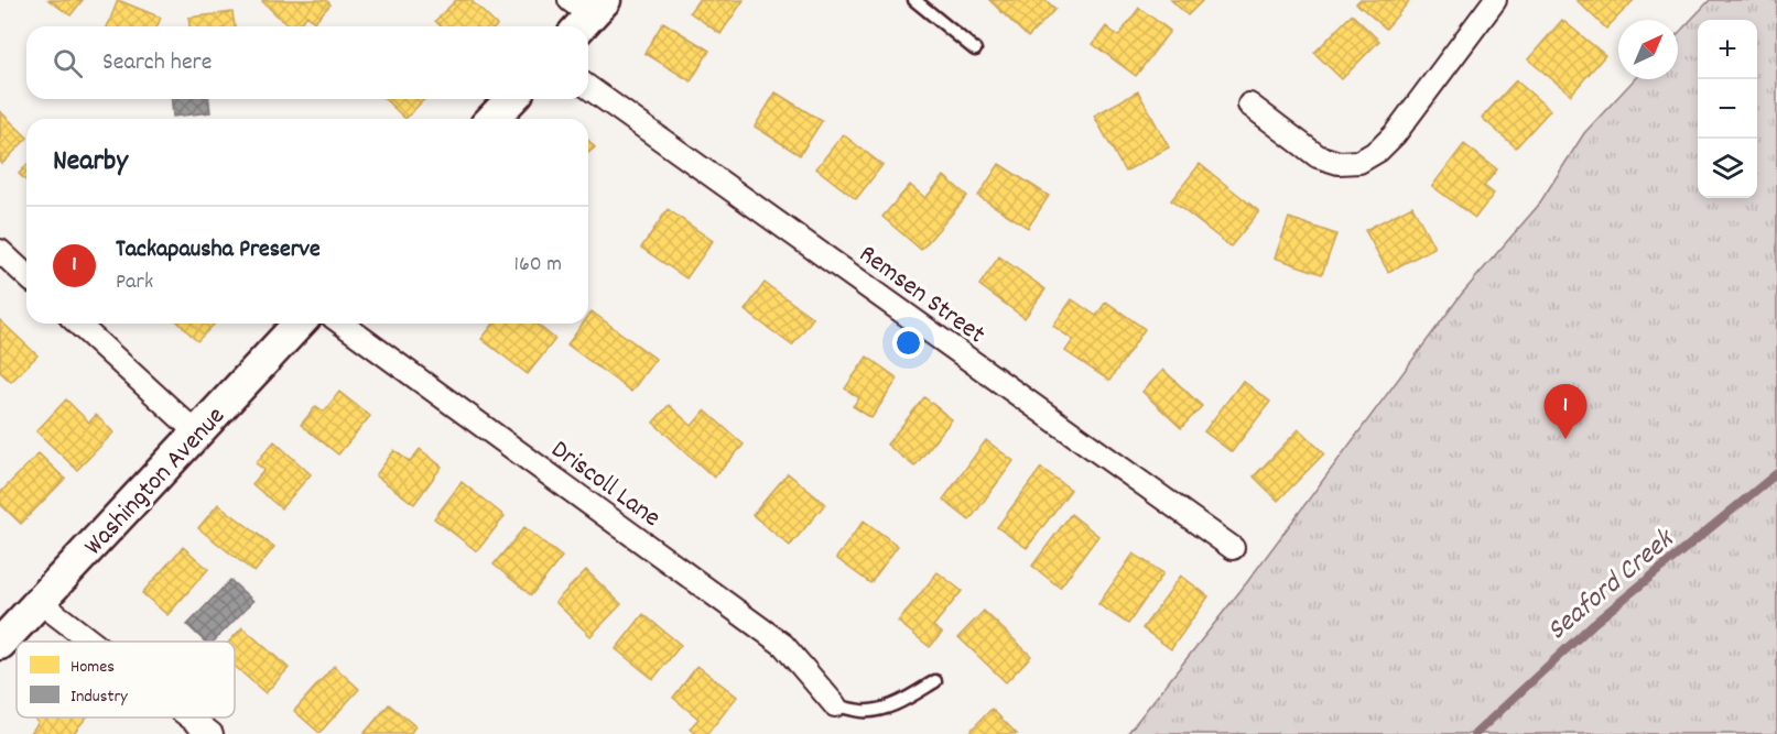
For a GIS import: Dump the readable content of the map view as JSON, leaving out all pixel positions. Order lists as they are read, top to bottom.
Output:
{
  "streets": {
    "street": ["Remsen Street", "Washington Avenue", "Driscoll Lane"]
  },
  "water": ["Seaford Creek"],
  "legend": ["Homes", "Industry"],
  "north": "top right",
  "page": {
    "map_buttons": ["+", "−"],
    "search": "Search here",
    "heading": "Nearby",
    "list": [
      {
        "mark": "1",
        "name": "Tackapausha Preserve",
        "note": "Park",
        "value": "160 m"
      }
    ],
    "pins": "1"
  }
}
